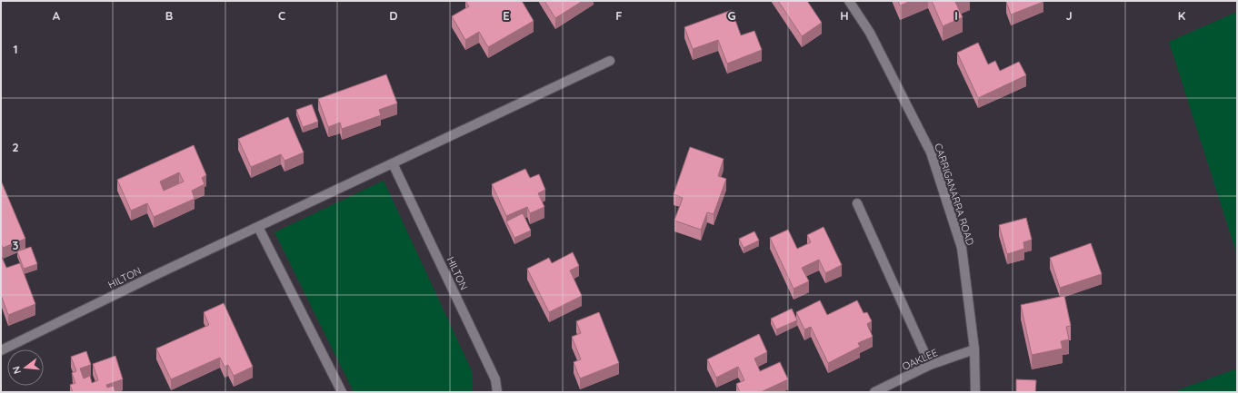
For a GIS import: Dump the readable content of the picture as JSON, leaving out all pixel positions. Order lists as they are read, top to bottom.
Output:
{
  "streets": {
    "street": ["CARRIGANARRA ROAD", "HILTON", "OAKLEE"]
  },
  "crossings": [
    ["CARRIGANARRA ROAD", "OAKLEE"]
  ],
  "north": "left",
  "grid": {
    "columns": [
      "A",
      "B",
      "C",
      "D",
      "E",
      "F",
      "G",
      "H",
      "I",
      "J",
      "K"
    ],
    "rows": ["1", "2", "3"]
  }
}
